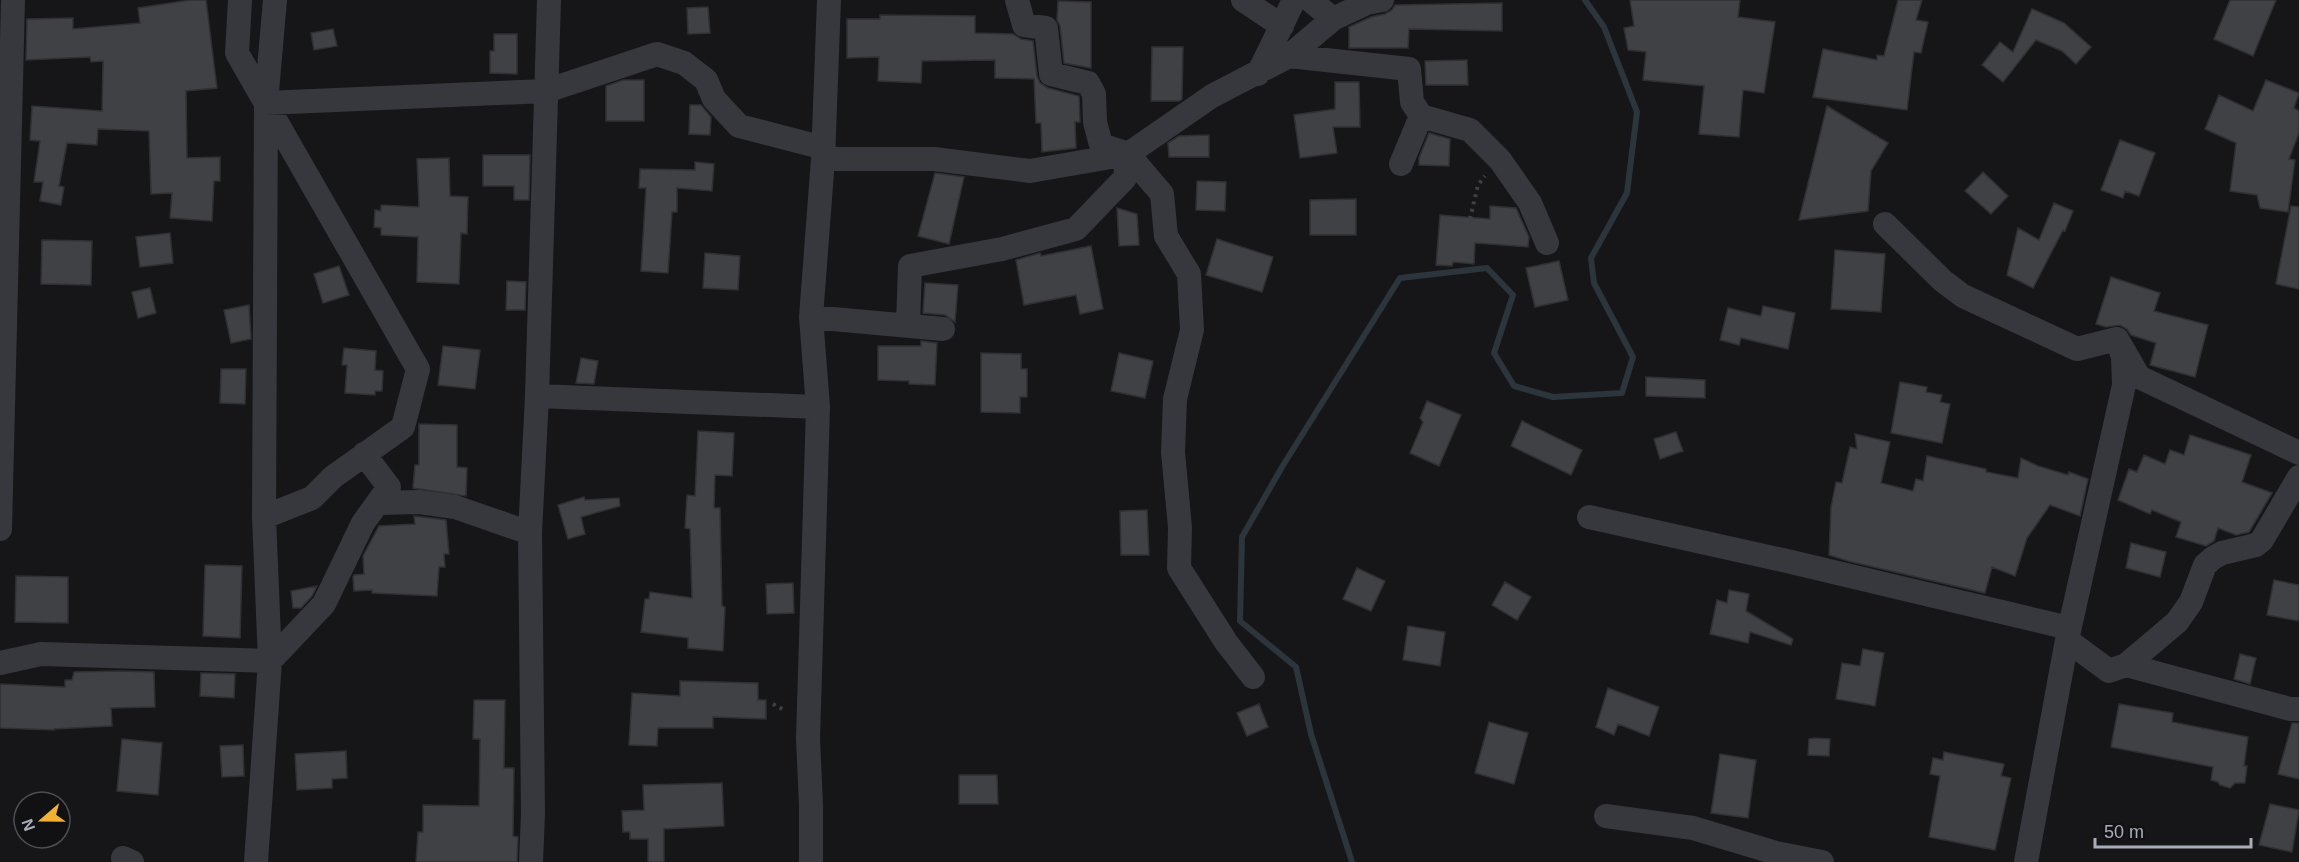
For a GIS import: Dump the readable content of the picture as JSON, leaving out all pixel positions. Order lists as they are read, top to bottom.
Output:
{
  "scale_bar": "50 m",
  "north": "left"
}
